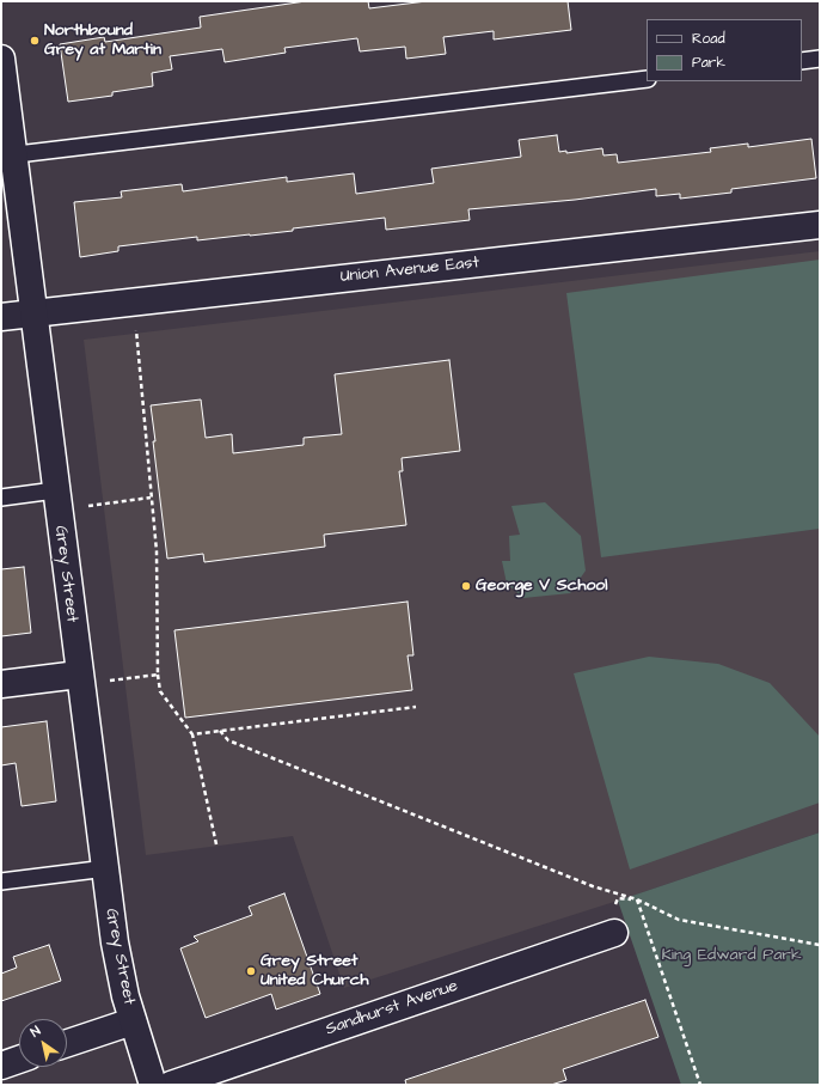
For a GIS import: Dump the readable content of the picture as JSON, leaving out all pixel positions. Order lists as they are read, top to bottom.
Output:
{
  "streets": {
    "street": ["Union Avenue East", "Grey Street", "Sandhurst Avenue"]
  },
  "crossings": [
    ["Union Avenue East", "Grey Street"]
  ],
  "parks": ["King Edward Park"],
  "places": ["Northbound Grey at Martin", "George V School", "Grey Street United Church"],
  "legend": ["Road", "Park"],
  "north": "top left"
}
